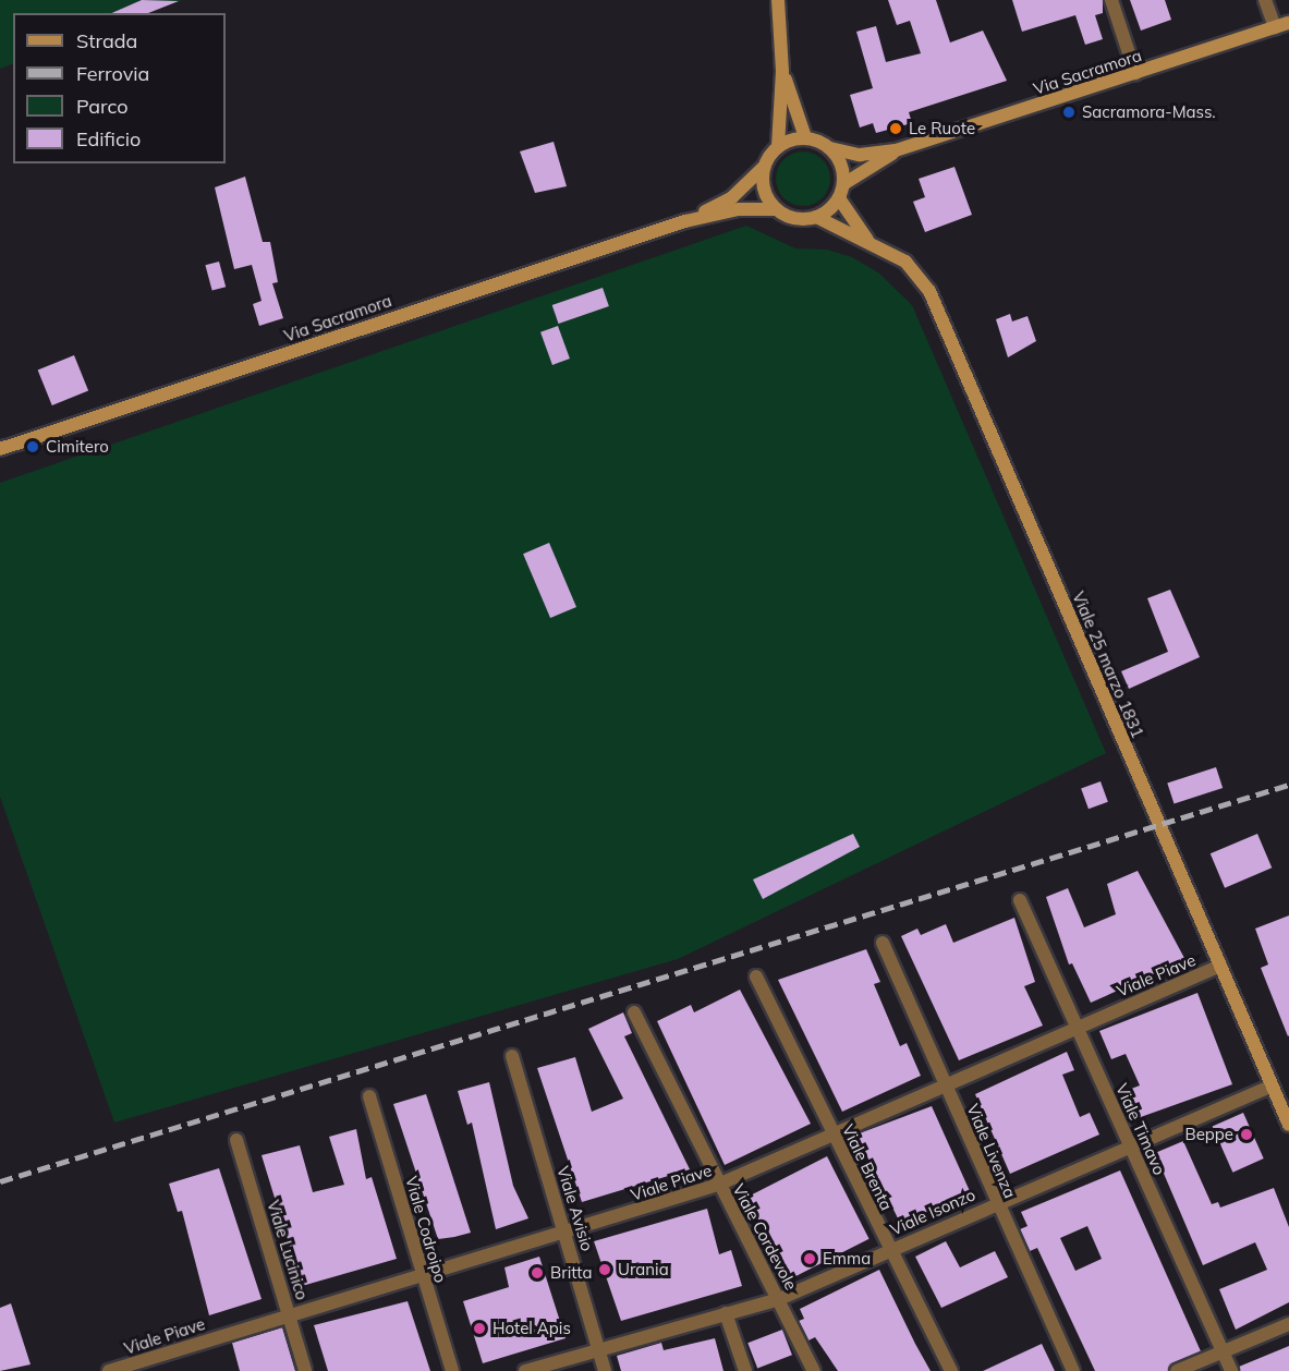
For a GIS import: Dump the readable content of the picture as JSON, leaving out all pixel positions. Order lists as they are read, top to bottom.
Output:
{
  "streets": {
    "street": [
      "Via Sacramora",
      "Viale 25 marzo 1831",
      "Viale Piave",
      "Viale Timavo",
      "Viale Livenza",
      "Viale Brenta",
      "Viale Avisio",
      "Viale Isonzo",
      "Viale Codroipo",
      "Viale Cordevole",
      "Viale Lucinico"
    ]
  },
  "crossings": [
    ["Via Sacramora", "Viale 25 marzo 1831"],
    ["Viale 25 marzo 1831", "Viale Piave"],
    ["Viale 25 marzo 1831", "Viale Isonzo"],
    ["Viale Piave", "Viale Timavo"],
    ["Viale Piave", "Viale Livenza"],
    ["Viale Piave", "Viale Brenta"],
    ["Viale Piave", "Viale Avisio"],
    ["Viale Piave", "Viale Codroipo"],
    ["Viale Piave", "Viale Cordevole"],
    ["Viale Piave", "Viale Lucinico"],
    ["Viale Timavo", "Viale Isonzo"],
    ["Viale Livenza", "Viale Isonzo"],
    ["Viale Brenta", "Viale Isonzo"],
    ["Viale Avisio", "Viale Isonzo"],
    ["Viale Isonzo", "Viale Cordevole"]
  ],
  "places": [
    "Sacramora-Mass.",
    "Le Ruote",
    "Cimitero",
    "Beppe",
    "Emma",
    "Urania",
    "Britta",
    "Hotel Apis"
  ],
  "legend": [
    "Strada",
    "Ferrovia",
    "Parco",
    "Edificio"
  ]
}
